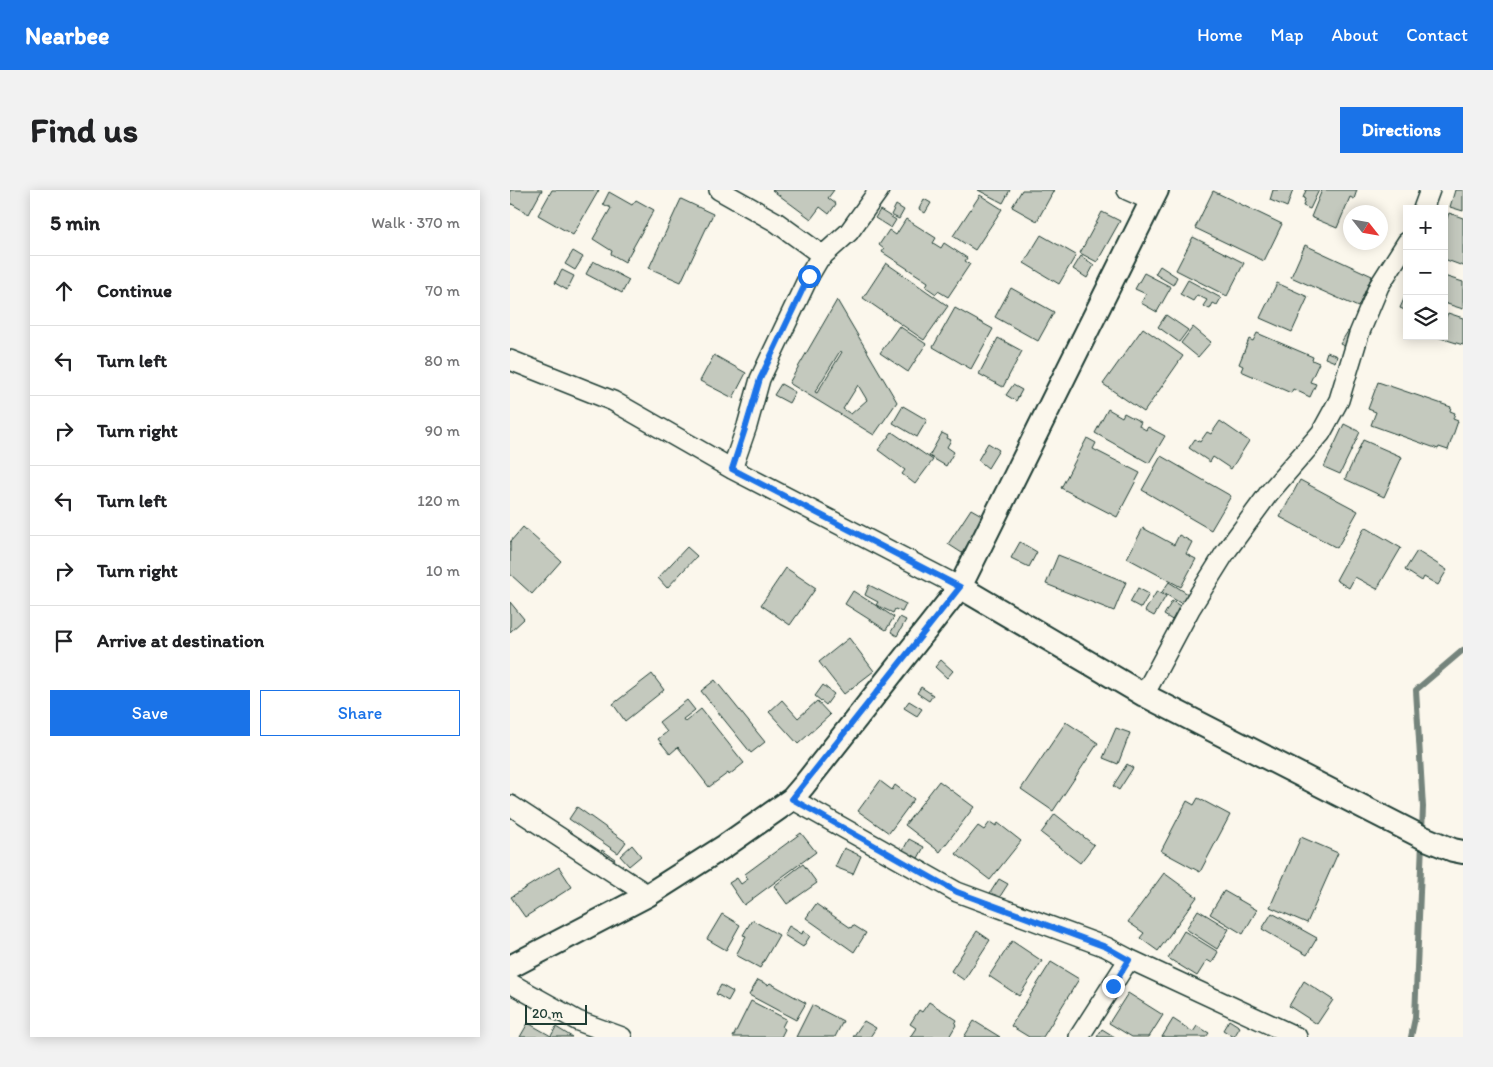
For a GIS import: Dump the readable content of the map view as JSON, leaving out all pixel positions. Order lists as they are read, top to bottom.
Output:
{
  "scale_bar": "20 m",
  "north": "bottom right",
  "page": {
    "header": "Nearbee",
    "nav": [
      "Home",
      "Map",
      "About",
      "Contact"
    ],
    "buttons": [
      "Directions",
      ["Save", "Share"]
    ],
    "title": "Find us",
    "heading": ["5 min", "Walk · 370 m"],
    "map_buttons": ["+", "−"],
    "list": [
      ["Continue", "70 m"],
      ["Turn left", "80 m"],
      ["Turn right", "90 m"],
      ["Turn left", "120 m"],
      ["Turn right", "10 m"],
      "Arrive at destination"
    ],
    "scale": "20 m"
  }
}
